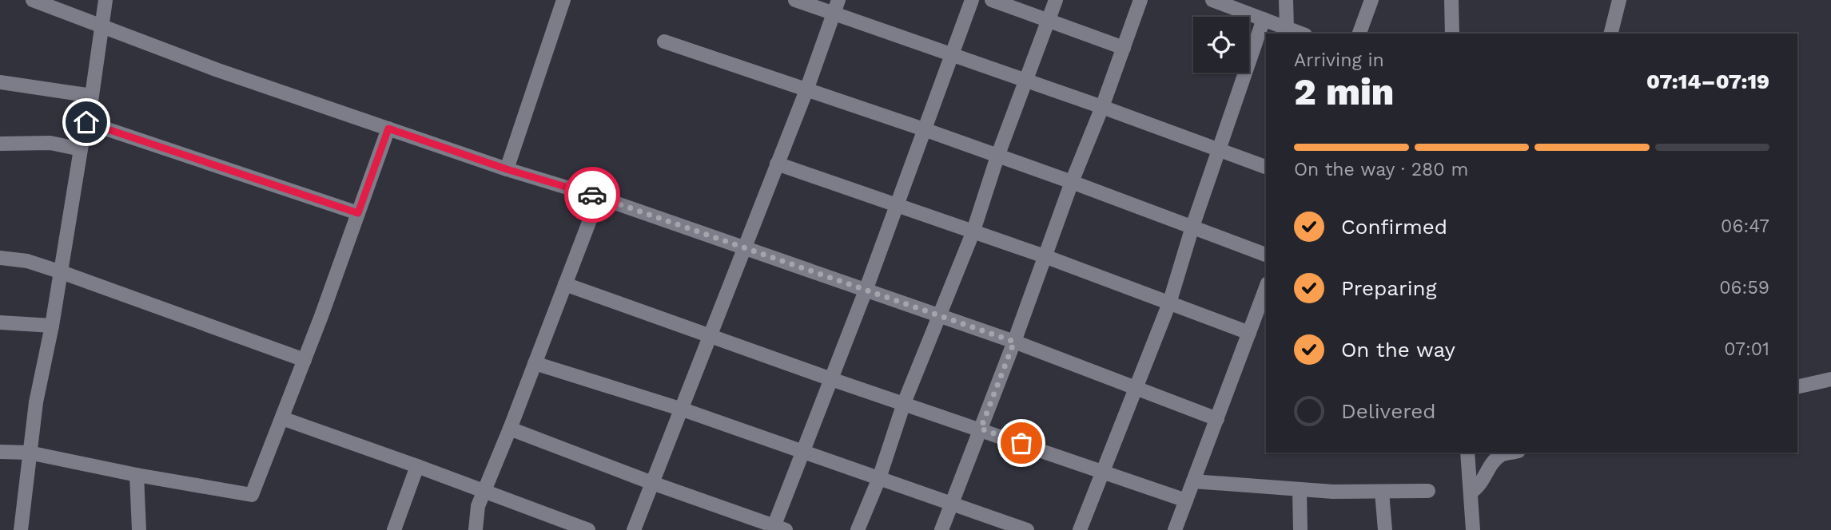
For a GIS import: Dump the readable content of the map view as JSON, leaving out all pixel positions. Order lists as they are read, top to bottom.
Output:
{
  "page": {
    "heading": ["2 min", "Arriving in", "07:14–07:19"],
    "bar": "On the way · 280 m",
    "list": [
      ["Confirmed", "06:47"],
      ["Preparing", "06:59"],
      ["On the way", "07:01"],
      "Delivered"
    ]
  }
}
